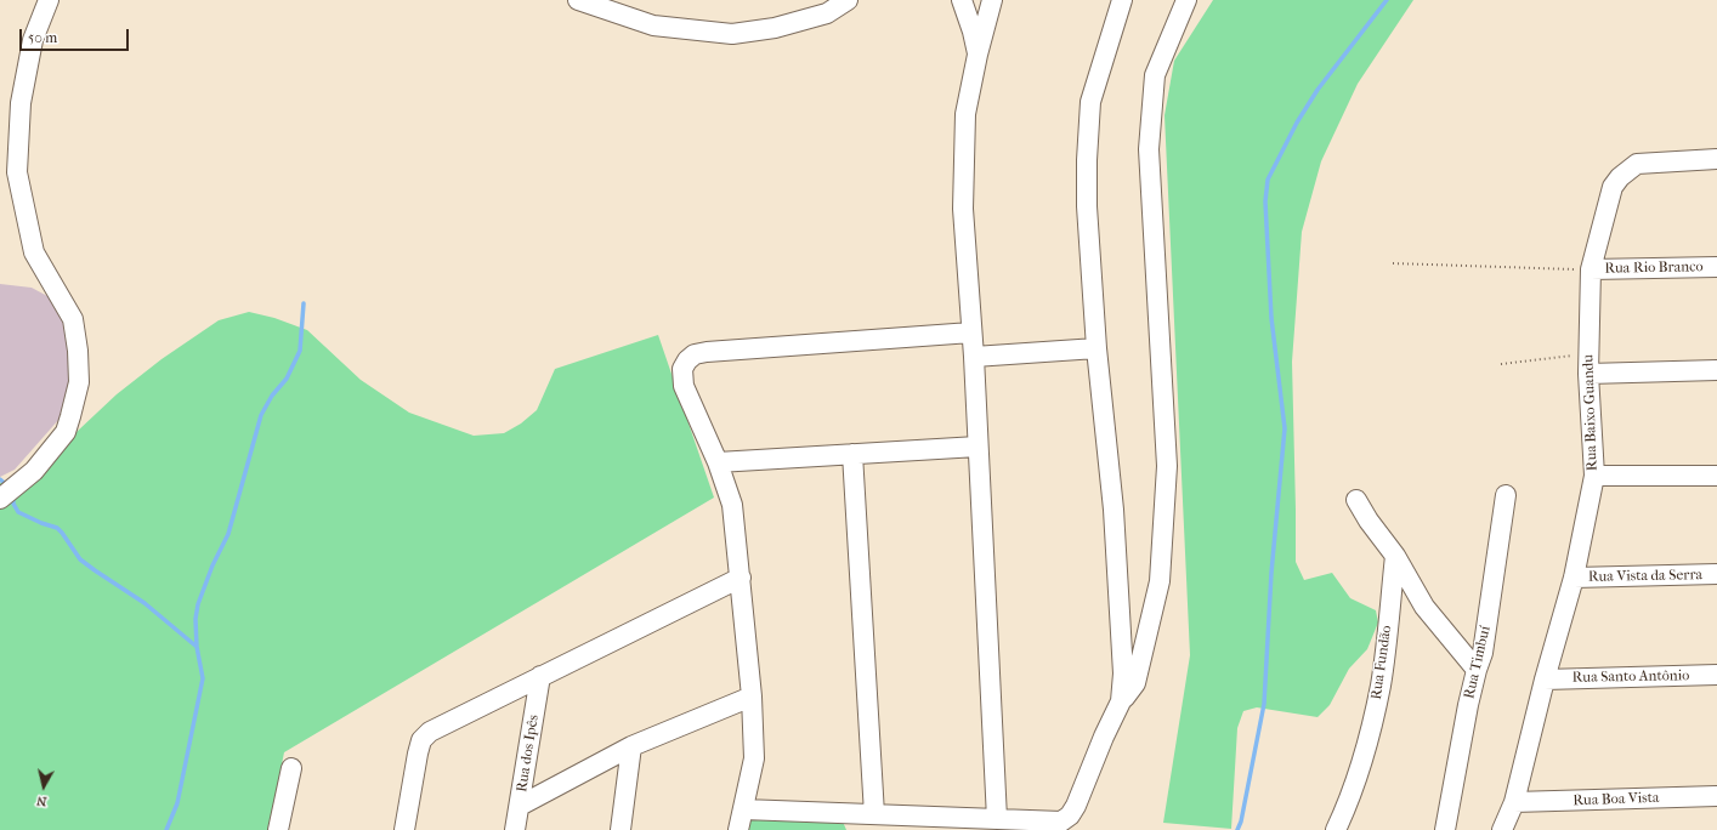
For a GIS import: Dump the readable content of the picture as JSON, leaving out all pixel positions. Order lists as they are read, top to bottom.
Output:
{
  "streets": {
    "street": [
      "Rua Rio Branco",
      "Rua Baixo Guandu",
      "Rua Vista da Serra",
      "Rua Fundão",
      "Rua Timbuí",
      "Rua Santo Antônio",
      "Rua dos Ipês",
      "Rua Boa Vista"
    ]
  },
  "crossings": [
    ["Rua Rio Branco", "Rua Baixo Guandu"],
    ["Rua Baixo Guandu", "Rua Vista da Serra"],
    ["Rua Baixo Guandu", "Rua Santo Antônio"],
    ["Rua Baixo Guandu", "Rua Boa Vista"]
  ],
  "scale_bar": "50 m",
  "north": "bottom"
}
